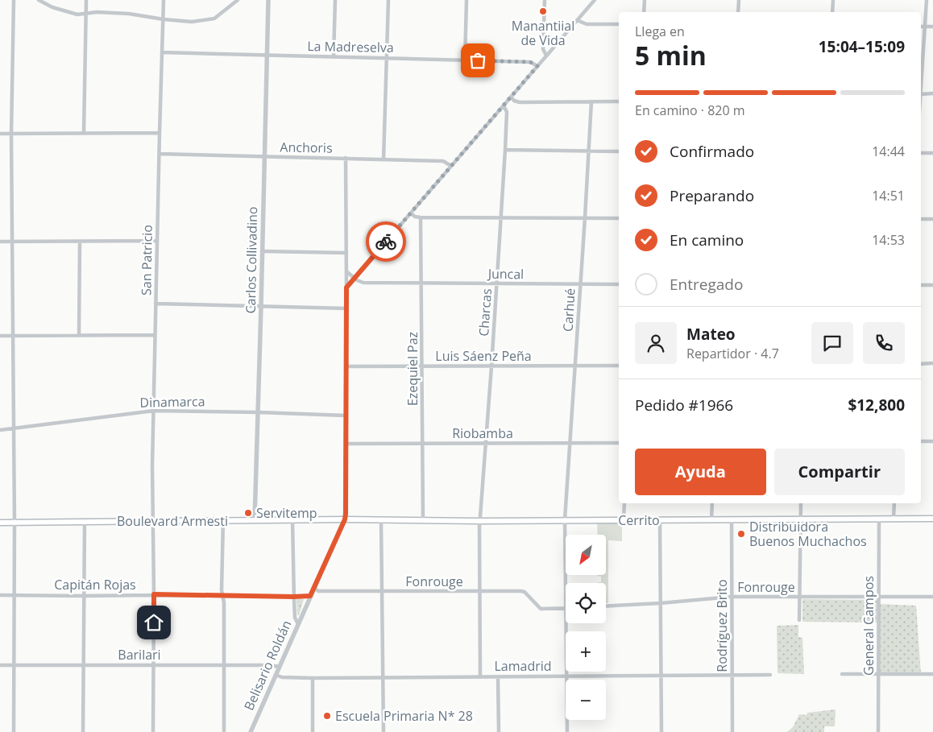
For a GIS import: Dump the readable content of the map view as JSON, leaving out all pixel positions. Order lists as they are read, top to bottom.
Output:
{
  "streets": {
    "main road": ["Cerrito", "Boulevard Armesti"],
    "street": [
      "La Madreselva",
      "Anchoris",
      "San Patricio",
      "Carlos Collivadino",
      "Juncal",
      "Carhué",
      "Charcas",
      "Luis Sáenz Peña",
      "Ezequiel Paz",
      "Dinamarca",
      "Riobamba",
      "Fonrouge",
      "Capitán Rojas",
      "Rodríguez Brito",
      "General Campos",
      "Barilari",
      "Belisario Roldán",
      "Lamadrid"
    ]
  },
  "crossings": [
    ["La Madreselva", "San Patricio"],
    ["La Madreselva", "Carlos Collivadino"],
    ["Anchoris", "San Patricio"],
    ["Anchoris", "Carlos Collivadino"],
    ["San Patricio", "Dinamarca"],
    ["San Patricio", "Boulevard Armesti"],
    ["San Patricio", "Capitán Rojas"],
    ["San Patricio", "Barilari"],
    ["Carlos Collivadino", "Dinamarca"],
    ["Carlos Collivadino", "Boulevard Armesti"],
    ["Juncal", "Carhué"],
    ["Juncal", "Charcas"],
    ["Juncal", "Ezequiel Paz"],
    ["Carhué", "Luis Sáenz Peña"],
    ["Carhué", "Riobamba"],
    ["Carhué", "Cerrito"],
    ["Carhué", "Lamadrid"],
    ["Charcas", "Luis Sáenz Peña"],
    ["Charcas", "Riobamba"],
    ["Charcas", "Cerrito"],
    ["Charcas", "Fonrouge"],
    ["Charcas", "Lamadrid"],
    ["Luis Sáenz Peña", "Ezequiel Paz"],
    ["Ezequiel Paz", "Riobamba"],
    ["Ezequiel Paz", "Cerrito"],
    ["Cerrito", "Boulevard Armesti"],
    ["Cerrito", "Rodríguez Brito"],
    ["Cerrito", "General Campos"],
    ["Cerrito", "Belisario Roldán"],
    ["Boulevard Armesti", "Belisario Roldán"],
    ["Fonrouge", "Rodríguez Brito"],
    ["Fonrouge", "General Campos"],
    ["Fonrouge", "Belisario Roldán"],
    ["Capitán Rojas", "Belisario Roldán"],
    ["Rodríguez Brito", "Lamadrid"],
    ["Barilari", "Belisario Roldán"],
    ["Belisario Roldán", "Lamadrid"]
  ],
  "places": [
    "Manantiial de Vida",
    "Servitemp",
    "Distribuidora Buenos Muchachos",
    "Escuela Primaria N* 28"
  ],
  "north": "bottom left",
  "page": {
    "heading": ["5 min", "Llega en", "15:04–15:09"],
    "panel": [
      "Mateo",
      "Repartidor · 4.7",
      "Pedido #1966",
      "$12,800"
    ],
    "bar": "En camino · 820 m",
    "list": [
      ["Confirmado", "14:44"],
      ["Preparando", "14:51"],
      ["En camino", "14:53"],
      "Entregado"
    ],
    "buttons": ["Ayuda", "Compartir"],
    "map_buttons": ["+", "−"]
  }
}
